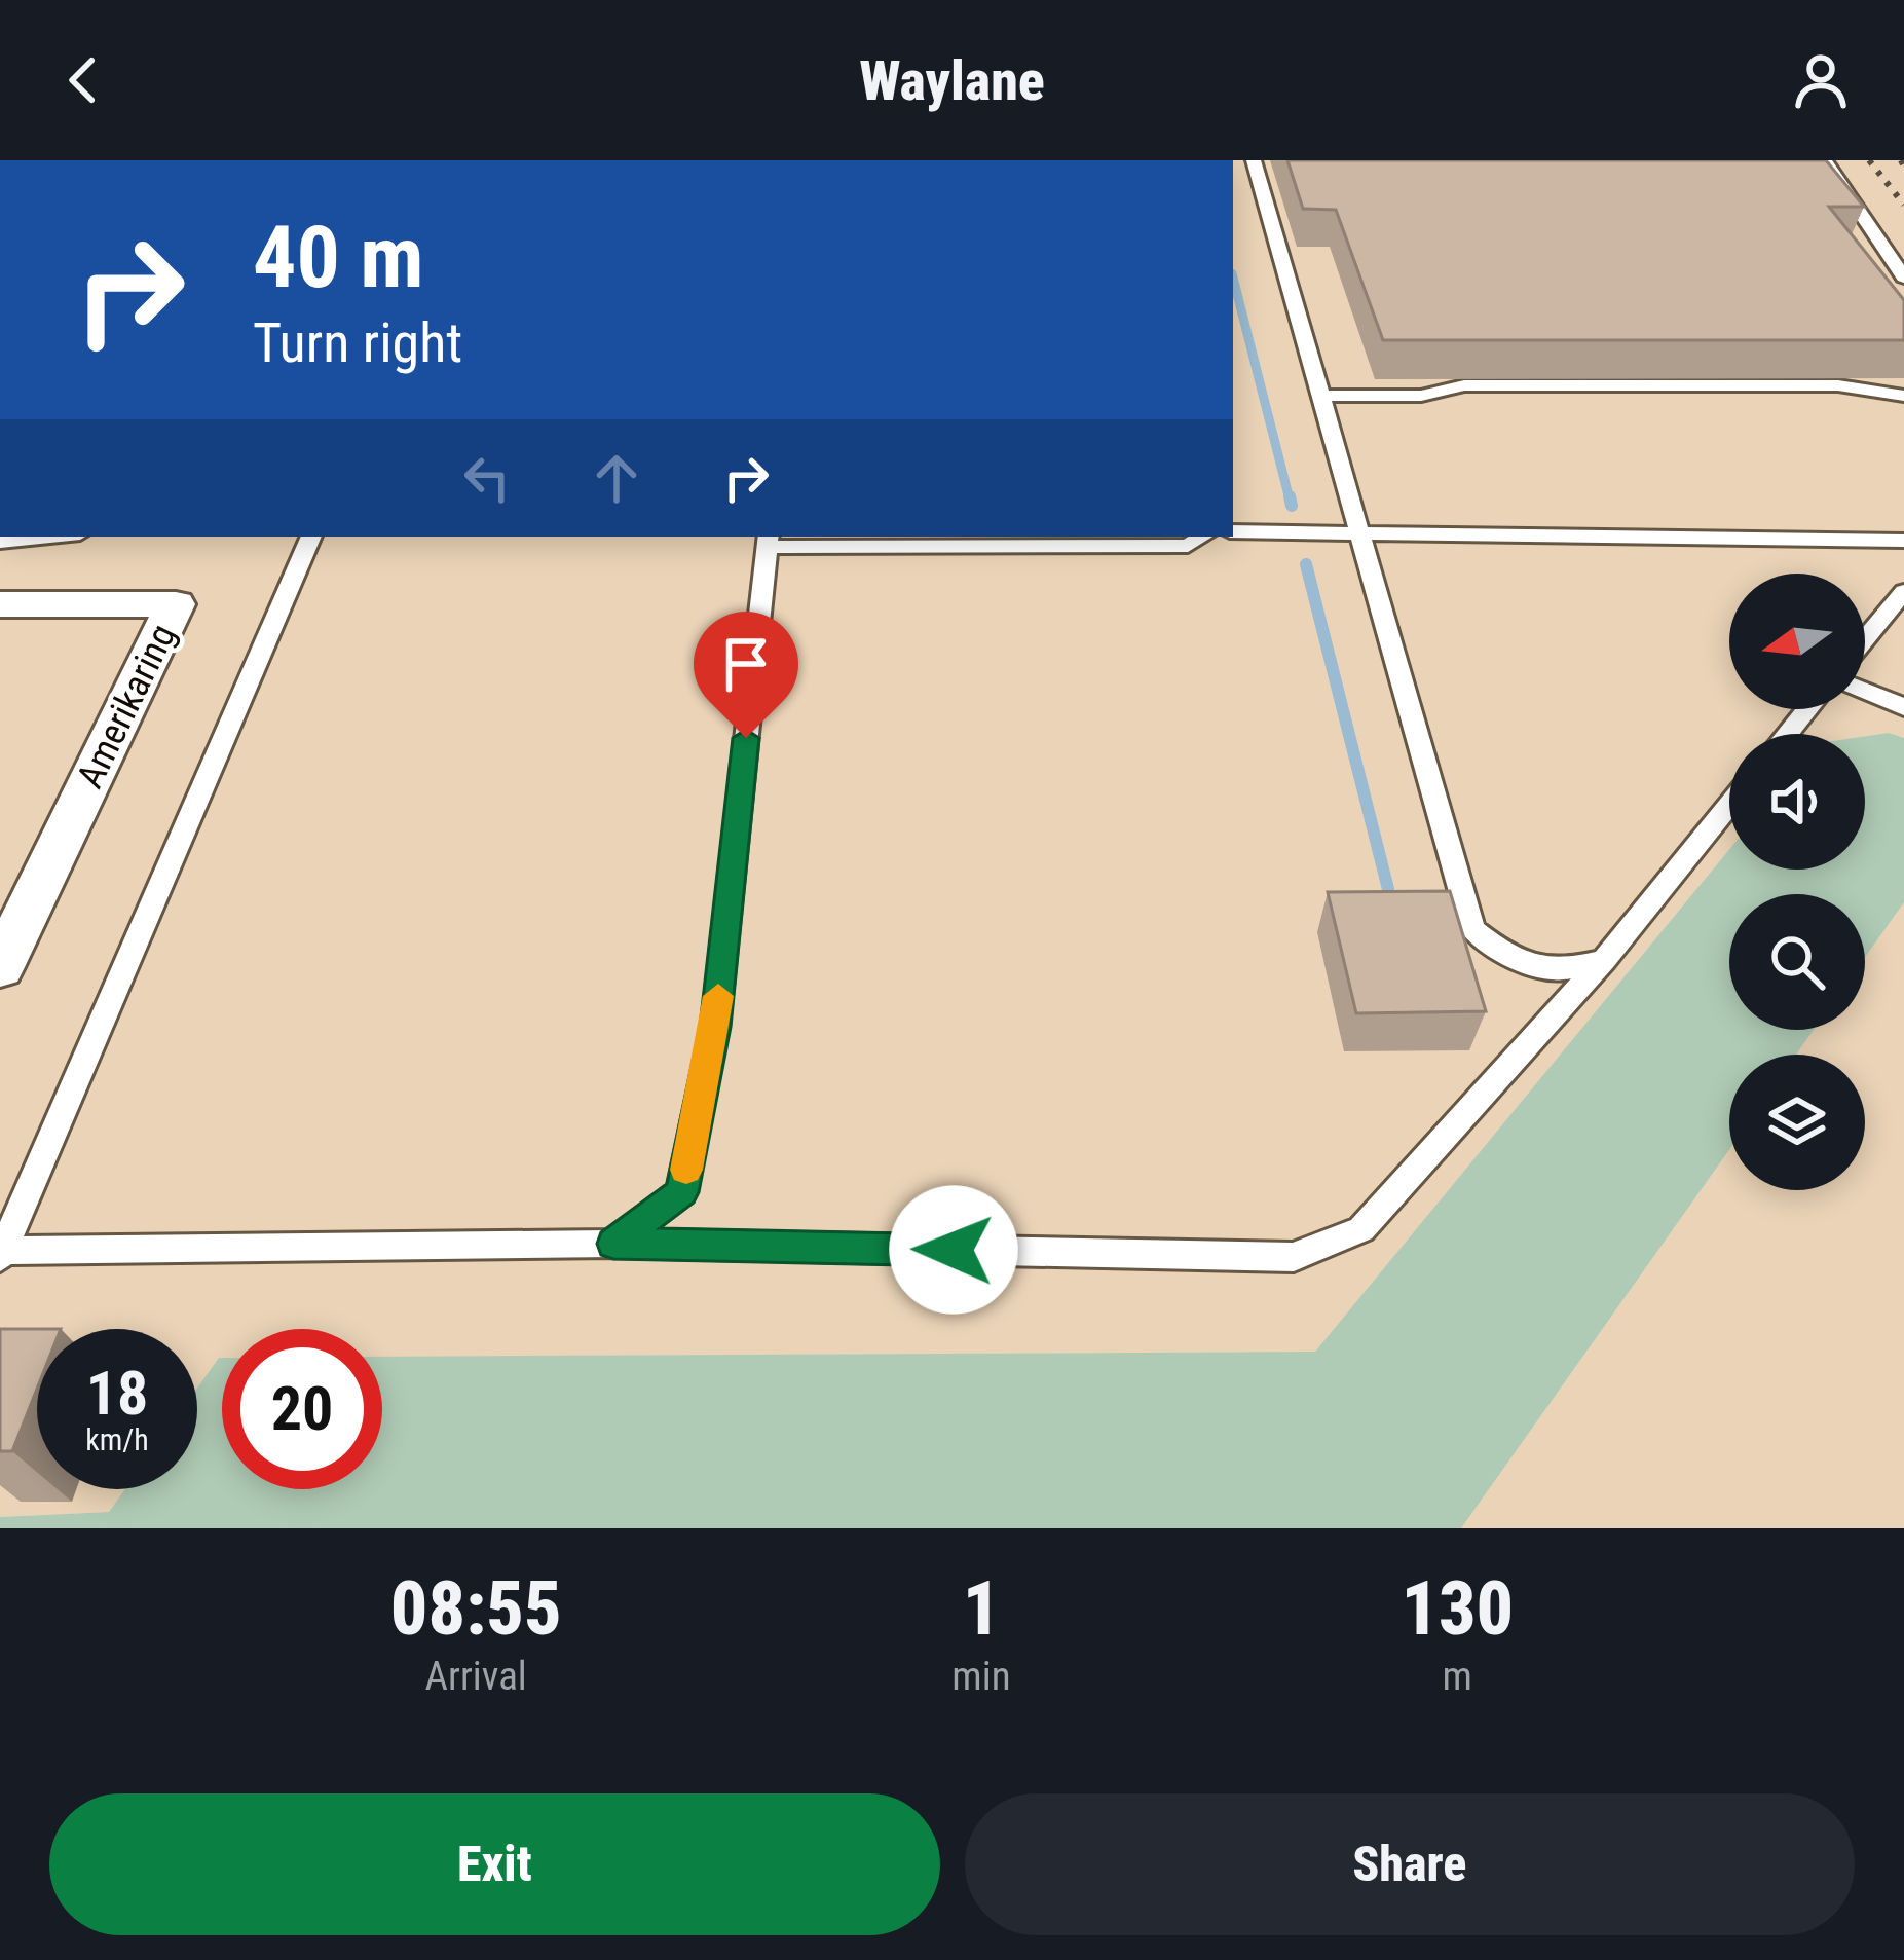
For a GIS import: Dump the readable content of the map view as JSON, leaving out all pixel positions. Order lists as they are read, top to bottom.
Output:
{
  "streets": {
    "street": ["Amerikaring"]
  },
  "north": "left",
  "page": {
    "header": "Waylane",
    "turn": ["40 m", "Turn right"],
    "speed": "18 km/h",
    "limit": "20",
    "eta": [
      "08:55",
      "Arrival",
      "1",
      "min",
      "130",
      "m"
    ],
    "buttons": ["Exit", "Share"]
  }
}
